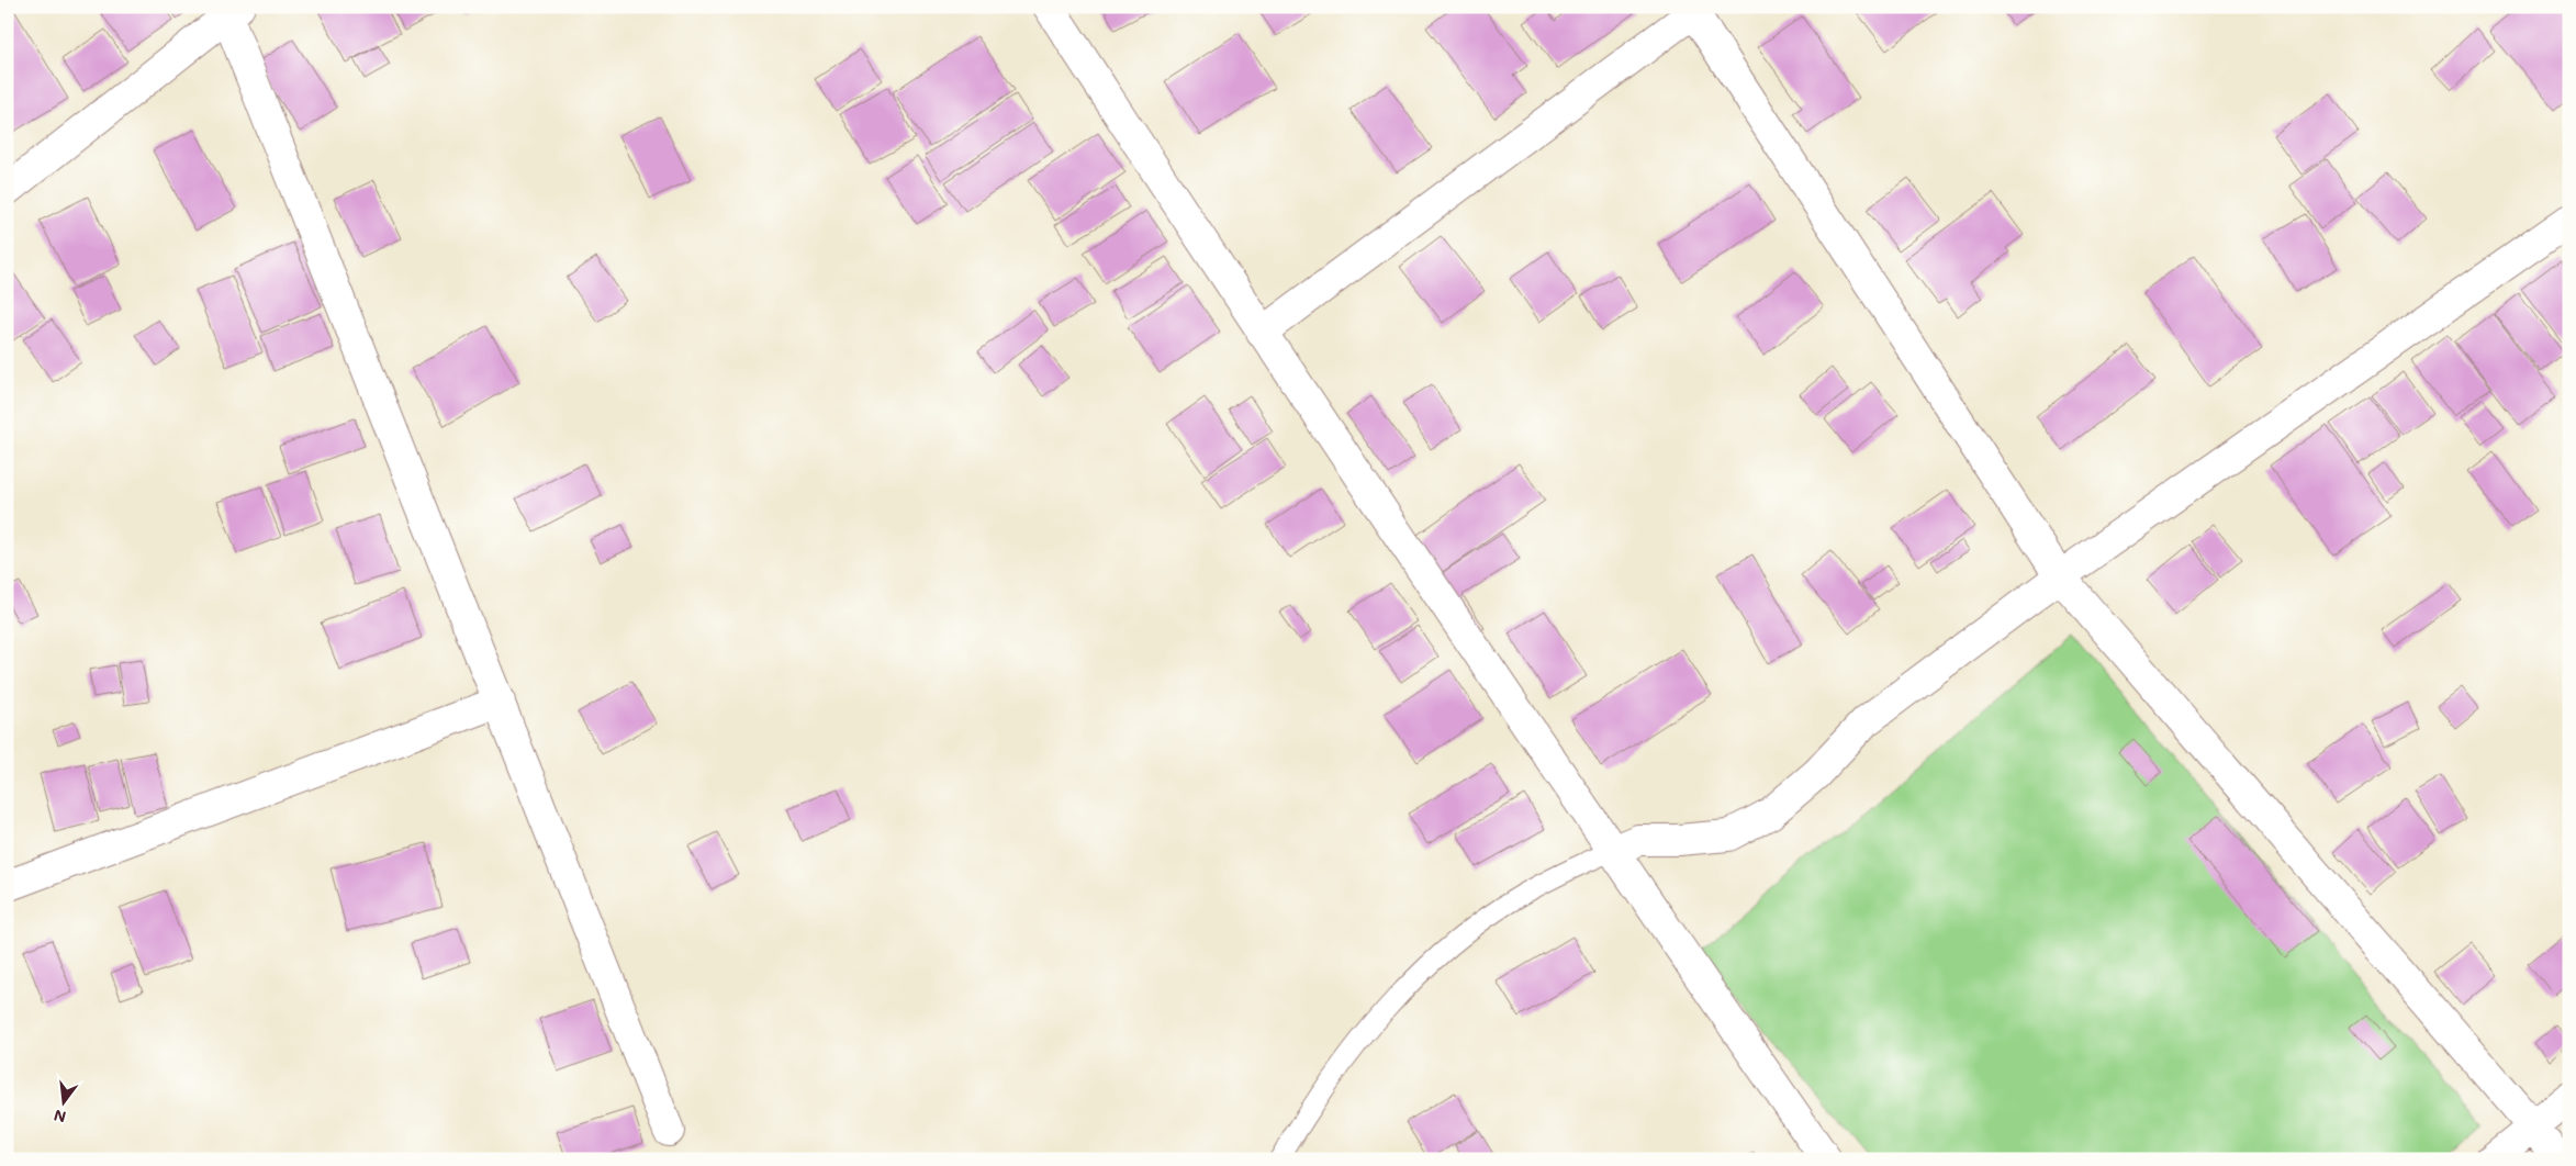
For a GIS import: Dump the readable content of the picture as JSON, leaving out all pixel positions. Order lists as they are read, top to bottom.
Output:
{
  "north": "bottom"
}
